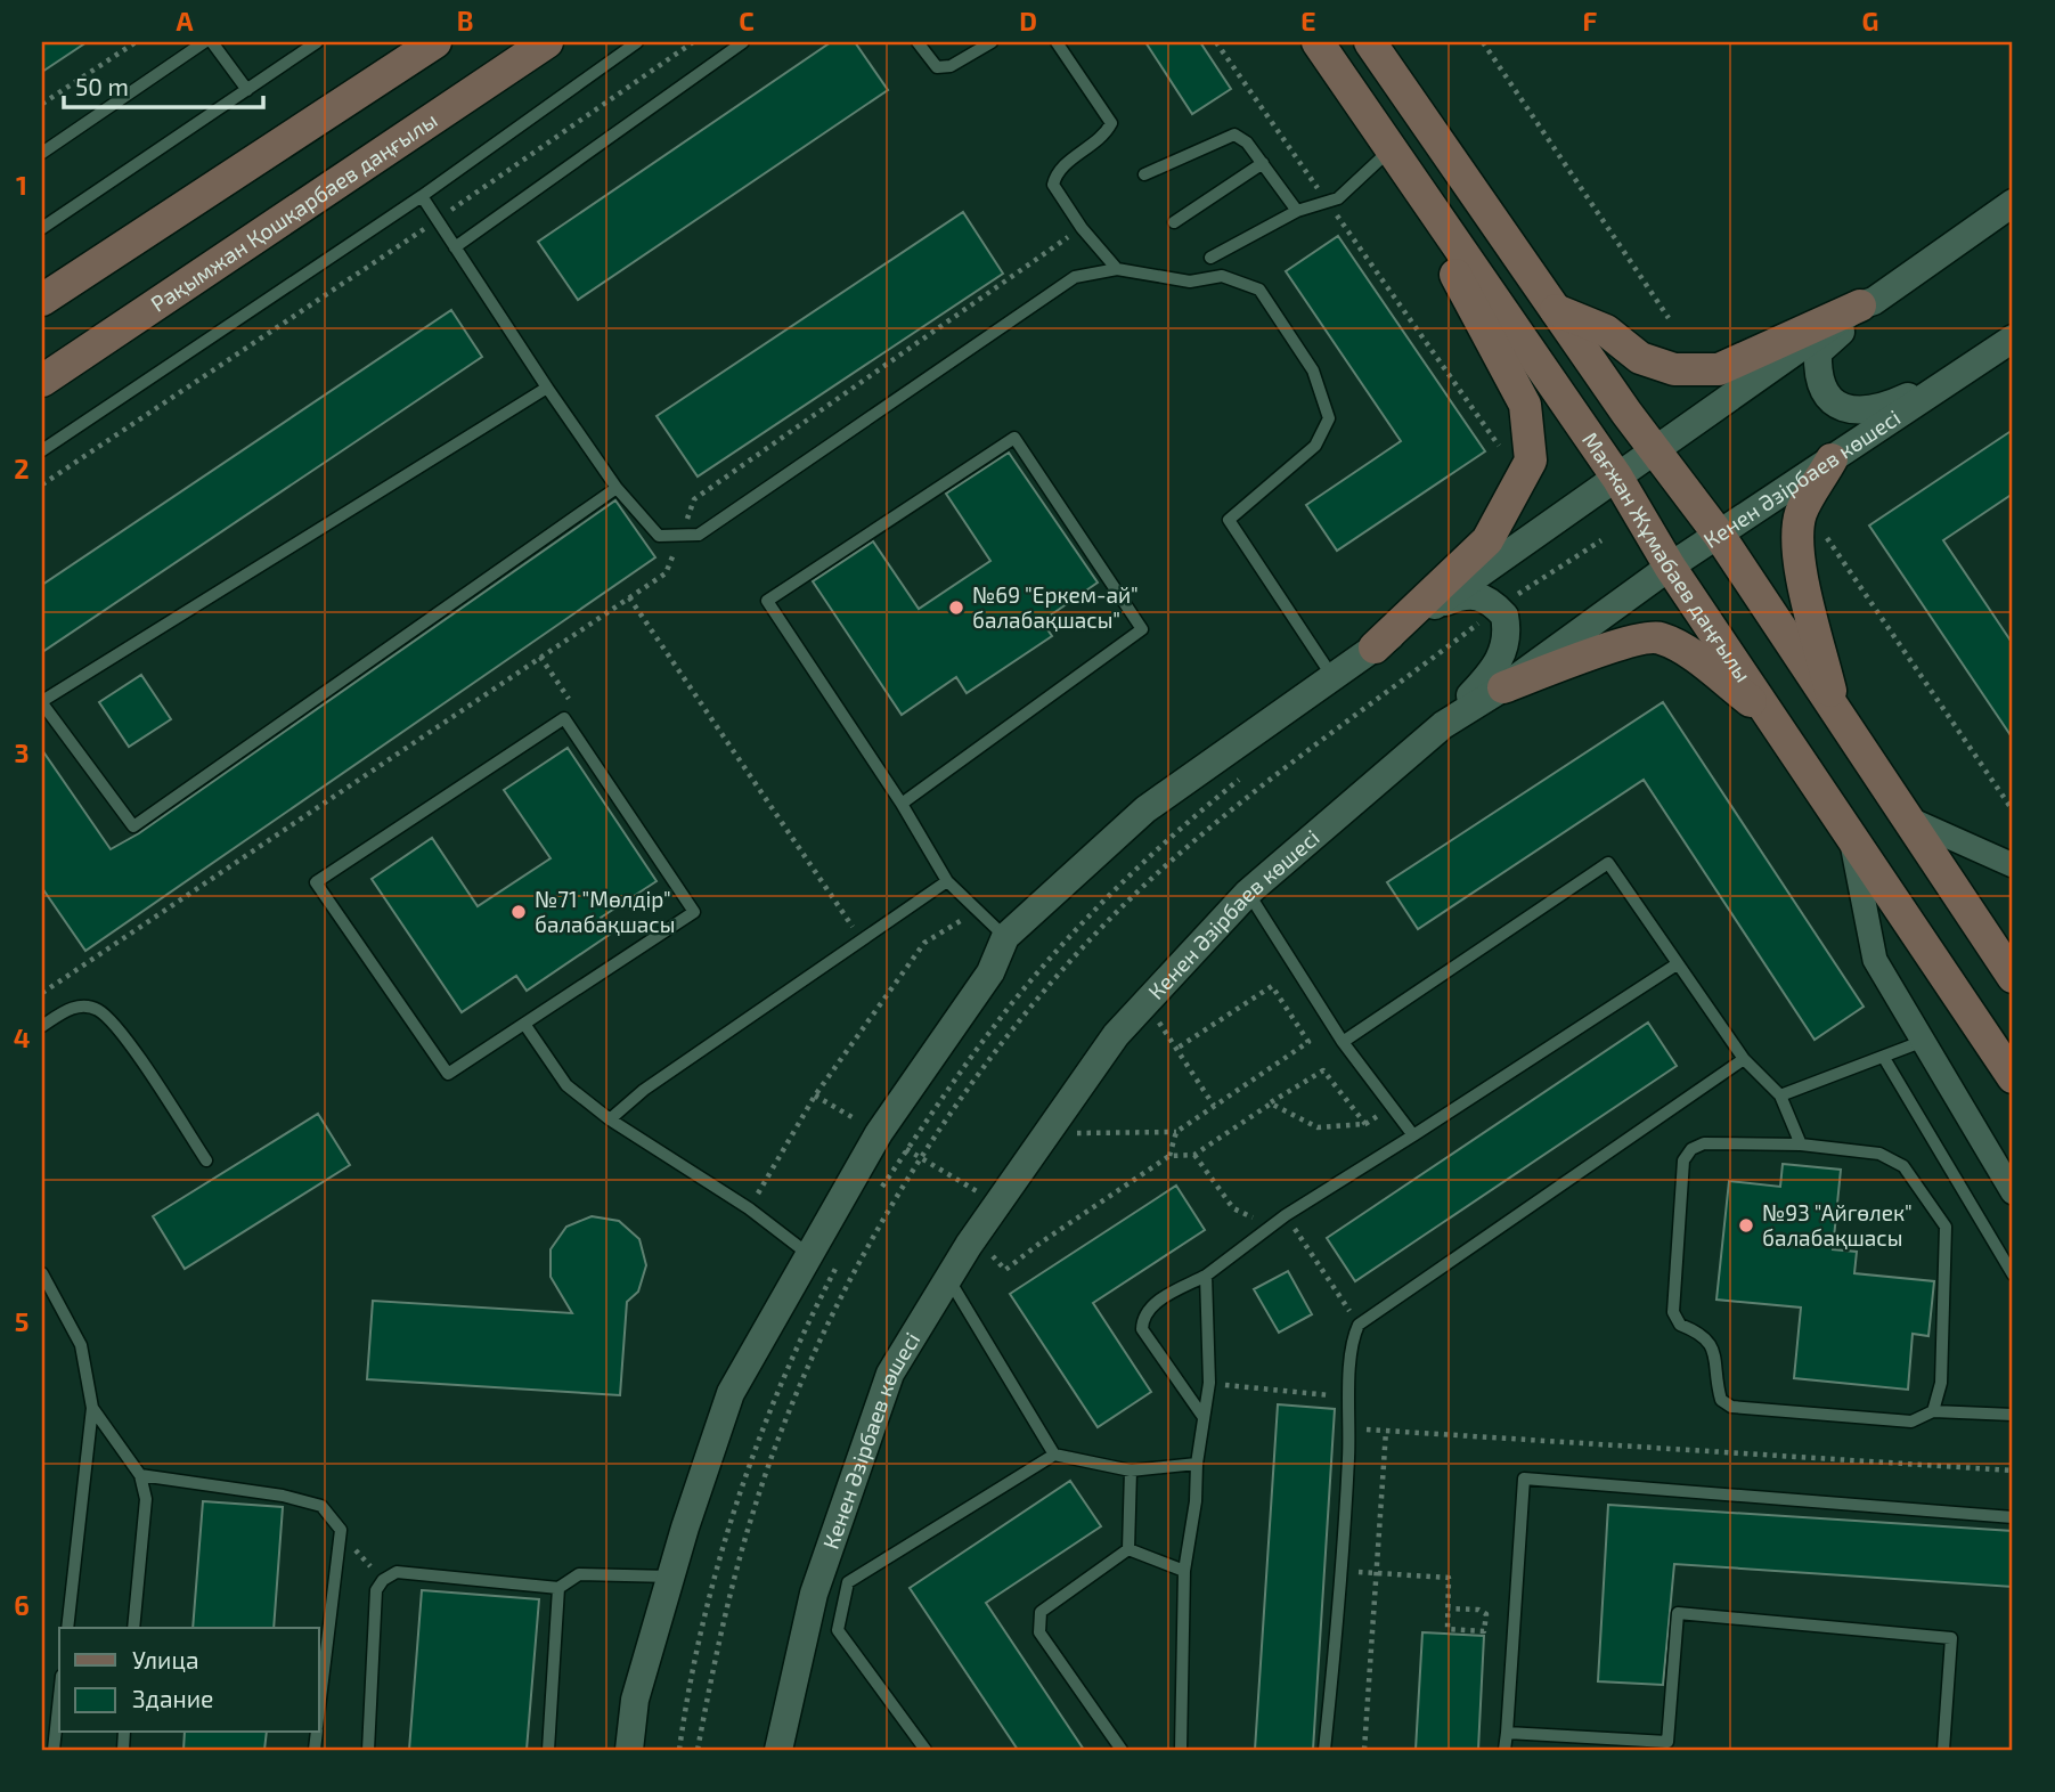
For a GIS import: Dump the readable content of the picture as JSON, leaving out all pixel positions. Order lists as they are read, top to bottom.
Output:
{
  "streets": {
    "main road": ["Рақымжан Қошқарбаев даңғылы", "Мағжан Жұмабаев даңғылы"],
    "street": ["Кенен Әзірбаев көшесі"]
  },
  "crossings": [
    ["Кенен Әзірбаев көшесі", "Мағжан Жұмабаев даңғылы"]
  ],
  "places": ["№69 \"Еркем-ай\" балабақшасы\"", "№71 \"Мөлдір\" балабақшасы", "№93 \"Айгөлек\" балабақшасы"],
  "legend": ["Улица", "Здание"],
  "scale_bar": "50 m",
  "grid": {
    "columns": [
      "A",
      "B",
      "C",
      "D",
      "E",
      "F",
      "G"
    ],
    "rows": [
      "1",
      "2",
      "3",
      "4",
      "5",
      "6"
    ]
  }
}
